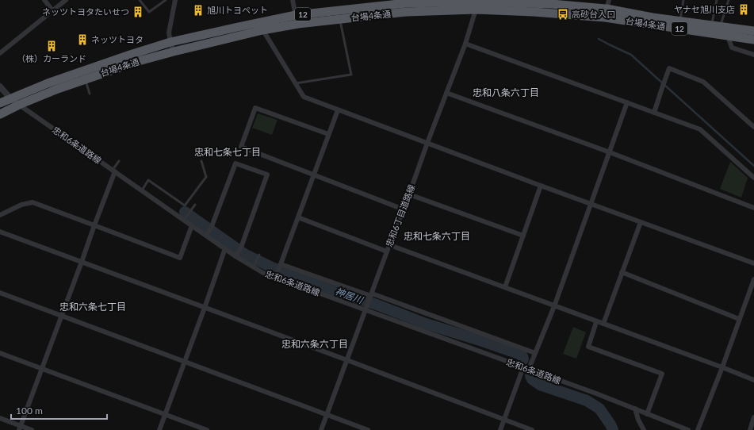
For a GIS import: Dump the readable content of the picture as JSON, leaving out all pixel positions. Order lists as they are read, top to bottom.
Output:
{
  "streets": {
    "highway": ["12", "台場4条通"],
    "street": ["忠和6条道路線", "忠和6丁目道路線"]
  },
  "crossings": [
    ["台場4条通", "忠和6条道路線"],
    ["台場4条通", "忠和6丁目道路線"],
    ["忠和6条道路線", "忠和6丁目道路線"]
  ],
  "districts": [
    "忠和八条六丁目",
    "忠和七条七丁目",
    "忠和七条六丁目",
    "忠和六条七丁目",
    "忠和六条六丁目"
  ],
  "water": ["神居川"],
  "places": {
    "building": [
      "ヤナセ旭川支店",
      "旭川トヨペット",
      "ネッツトヨタたいせつ",
      "ネッツトヨタ",
      "（株）カーランド"
    ],
    "bus stop": ["高砂台入口"]
  },
  "scale_bar": "100 m"
}
